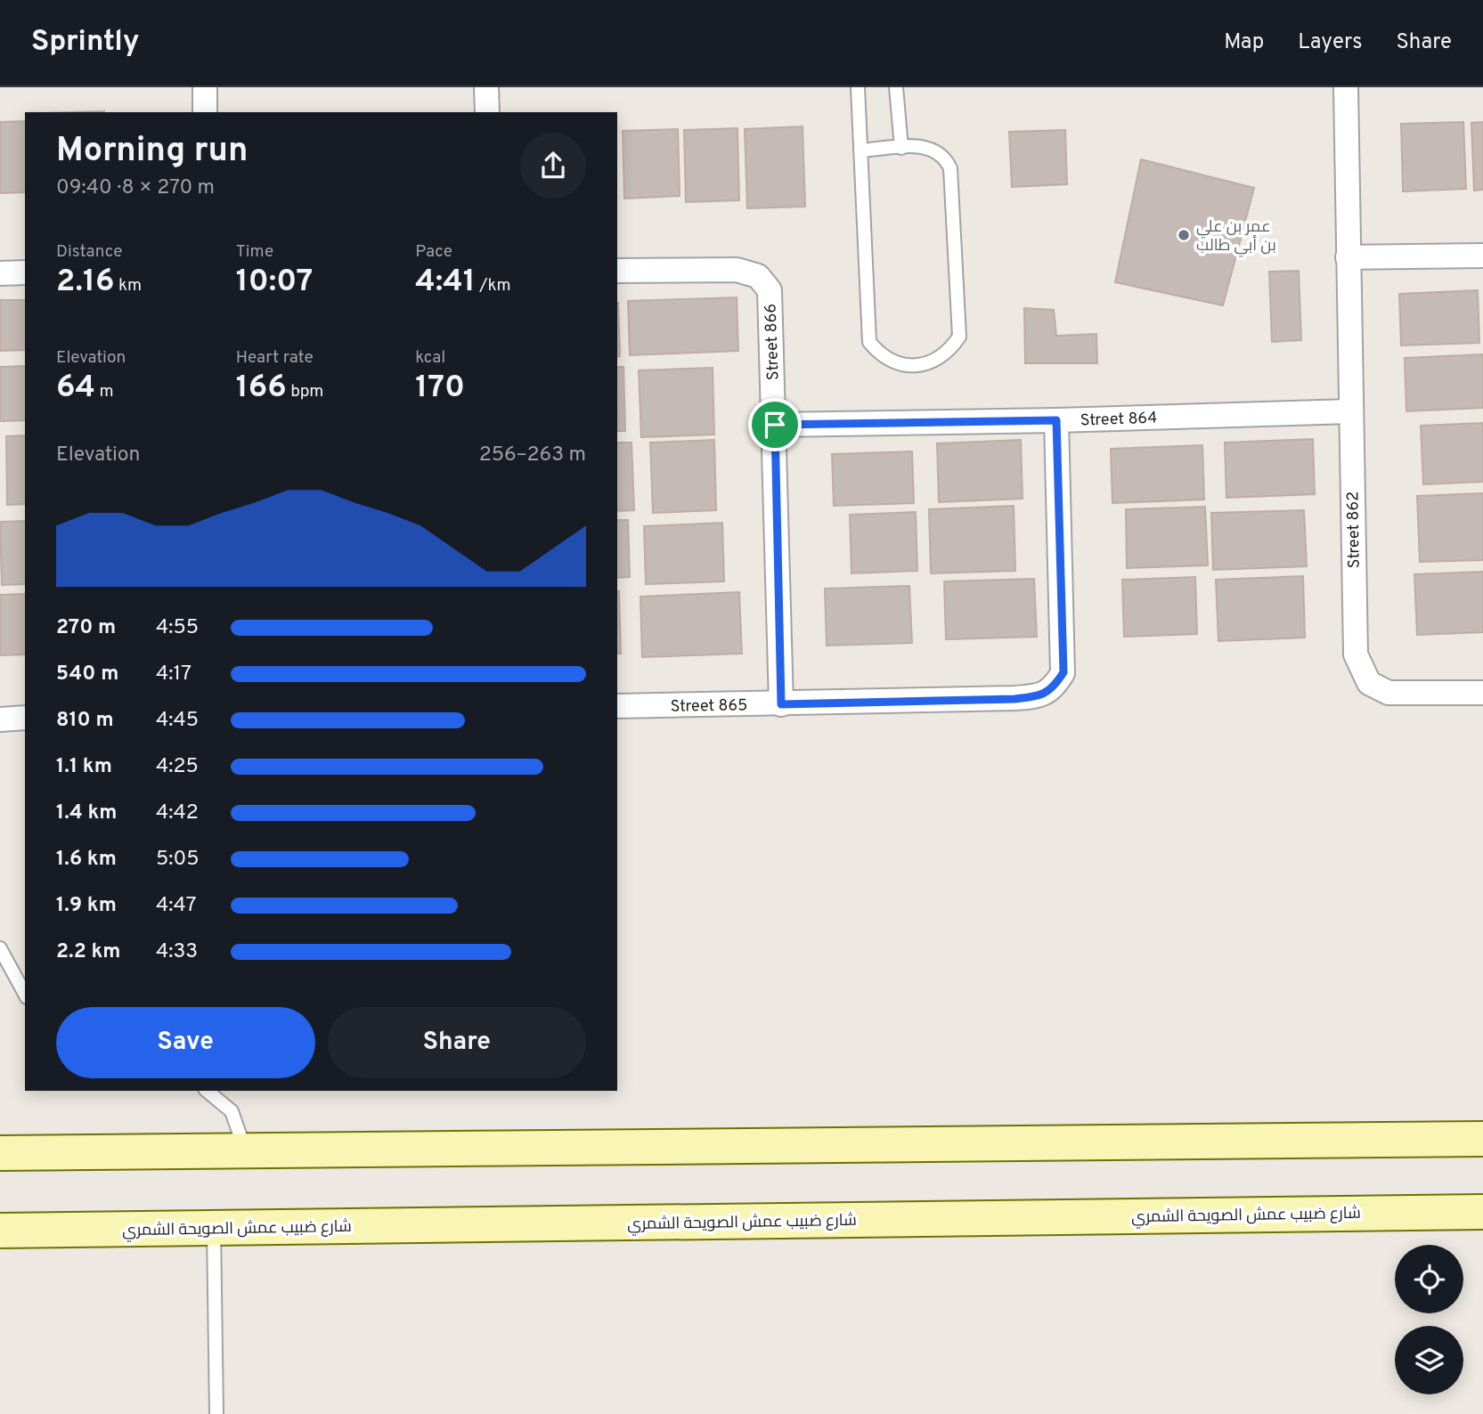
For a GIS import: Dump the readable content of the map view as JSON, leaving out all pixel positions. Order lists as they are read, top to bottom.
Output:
{
  "streets": {
    "street": [
      "Street 866",
      "Street 864",
      "Street 862",
      "Street 865",
      "شارع ضبيب عمش الصويحة الشمري"
    ]
  },
  "crossings": [
    ["Street 866", "Street 864"],
    ["Street 866", "Street 865"],
    ["Street 864", "Street 862"],
    ["Street 864", "Street 865"]
  ],
  "places": ["عمر بن علي بن أبي طالب"],
  "page": {
    "header": "Sprintly",
    "nav": ["Map", "Layers", "Share"],
    "heading": ["Morning run", "09:40 · 8 × 270 m"],
    "stats": [
      ["Distance", "2.16 km"],
      ["Time", "10:07"],
      ["Pace", "4:41 /km"],
      ["Elevation", "64 m"],
      ["Heart rate", "166 bpm"],
      ["kcal", "170"]
    ],
    "chart": ["Elevation", "256–263 m"],
    "list": [
      {
        "name": "270 m",
        "note": "4:55"
      },
      {
        "name": "540 m",
        "note": "4:17"
      },
      {
        "name": "810 m",
        "note": "4:45"
      },
      {
        "name": "1.1 km",
        "note": "4:25"
      },
      {
        "name": "1.4 km",
        "note": "4:42"
      },
      {
        "name": "1.6 km",
        "note": "5:05"
      },
      {
        "name": "1.9 km",
        "note": "4:47"
      },
      {
        "name": "2.2 km",
        "note": "4:33"
      }
    ],
    "buttons": ["Save", "Share"]
  }
}
